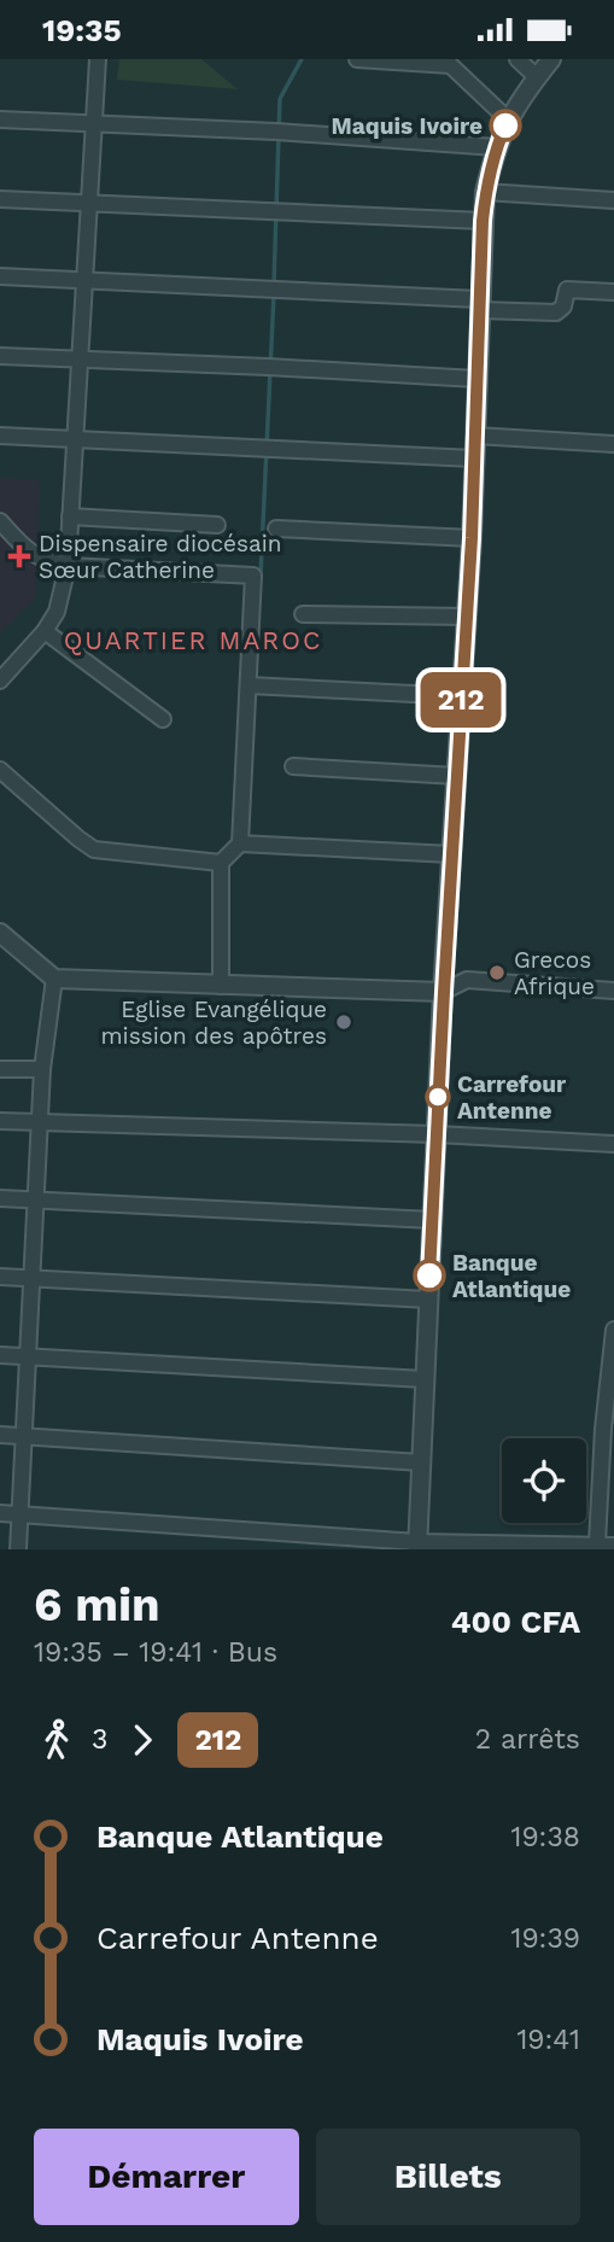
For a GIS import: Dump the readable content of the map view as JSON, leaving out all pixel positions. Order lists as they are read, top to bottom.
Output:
{
  "districts": ["QUARTIER MAROC"],
  "places": {
    "other": [
      "Maquis Ivoire",
      "Grecos Afrique",
      "Eglise Evangélique mission des apôtres",
      "Carrefour Antenne",
      "Banque Atlantique"
    ],
    "health": ["Dispensaire diocésain Sœur Catherine"]
  },
  "lines": ["bus line 212"],
  "page": {
    "status": "19:35",
    "on_map": "212",
    "heading": ["6 min", "19:35 – 19:41 · Bus", "400 CFA"],
    "legs": ["3", "212", "2 arrêts"],
    "list": [
      {
        "name": "Banque Atlantique",
        "value": "19:38"
      },
      {
        "name": "Carrefour Antenne",
        "value": "19:39"
      },
      {
        "name": "Maquis Ivoire",
        "value": "19:41"
      }
    ],
    "buttons": ["Démarrer", "Billets"]
  }
}
